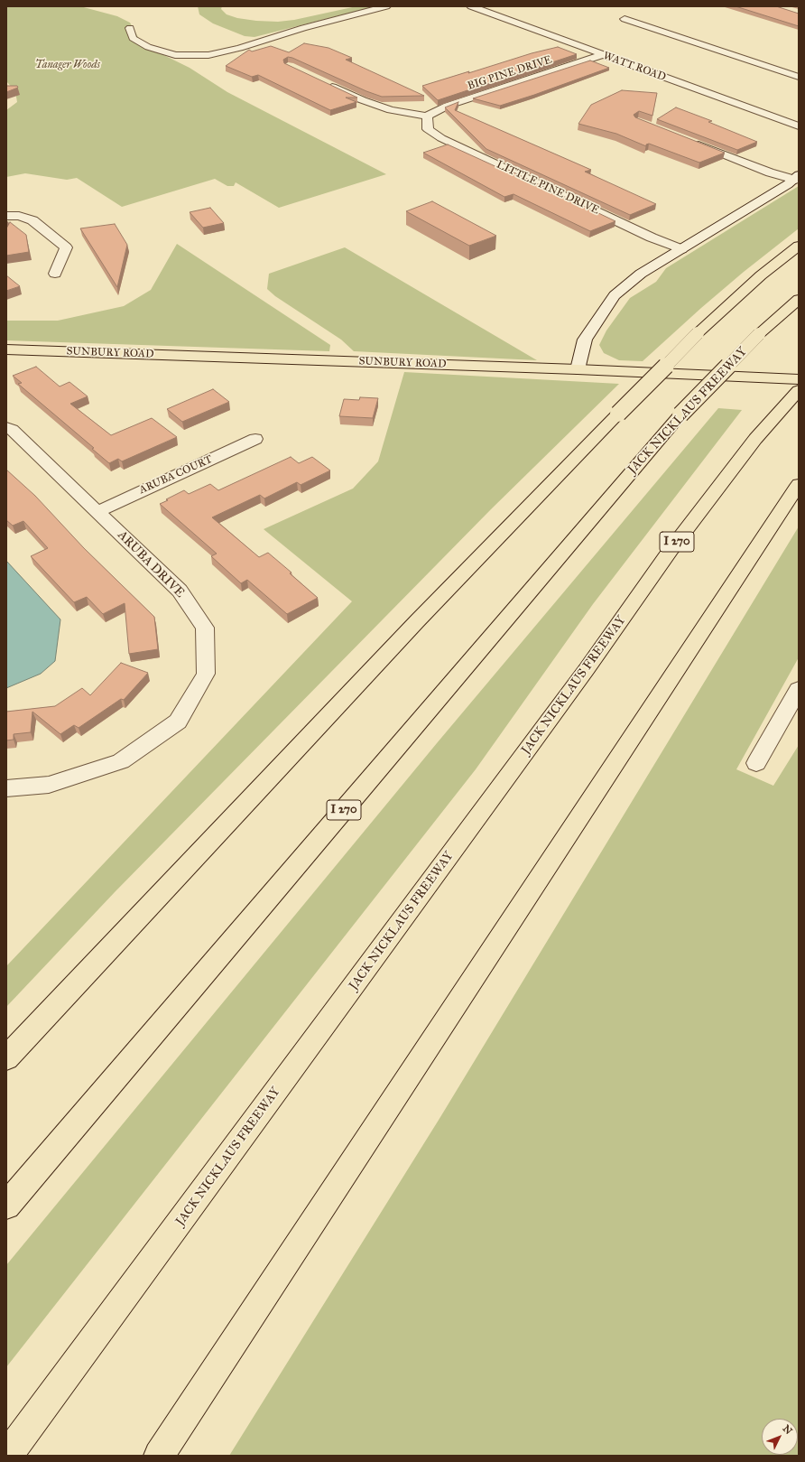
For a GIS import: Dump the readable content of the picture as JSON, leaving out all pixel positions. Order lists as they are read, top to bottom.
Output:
{
  "streets": {
    "main road": ["SUNBURY ROAD", "JACK NICKLAUS FREEWAY", "I 270"],
    "street": [
      "WATT ROAD",
      "BIG PINE DRIVE",
      "LITTLE PINE DRIVE",
      "ARUBA COURT",
      "ARUBA DRIVE"
    ]
  },
  "crossings": [
    ["WATT ROAD", "BIG PINE DRIVE"],
    ["BIG PINE DRIVE", "LITTLE PINE DRIVE"],
    ["ARUBA COURT", "ARUBA DRIVE"]
  ],
  "parks": ["Tanager Woods"],
  "north": "top right"
}
